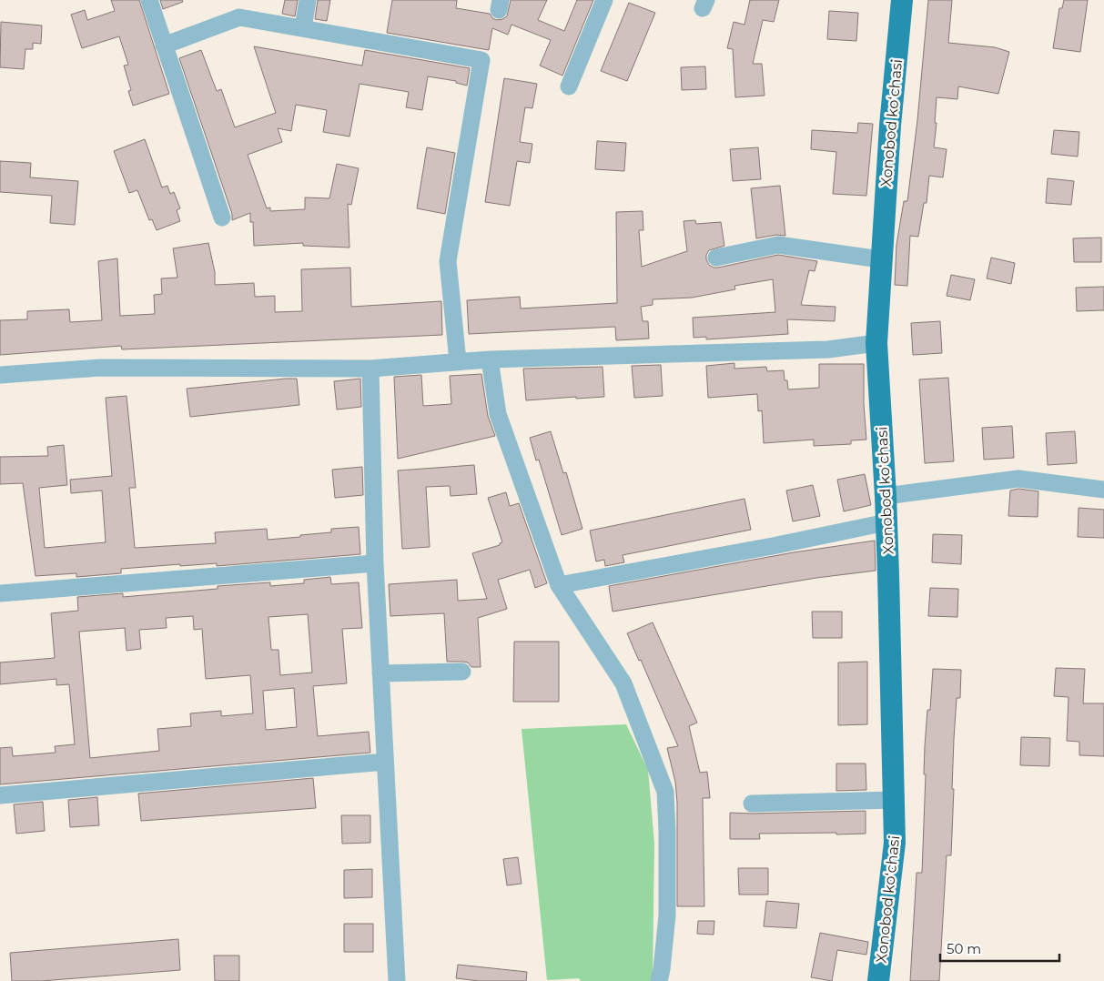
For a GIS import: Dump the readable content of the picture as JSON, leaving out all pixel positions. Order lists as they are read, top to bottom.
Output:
{
  "streets": {
    "main road": ["Xonobod koʻchasi"]
  },
  "scale_bar": "50 m"
}
